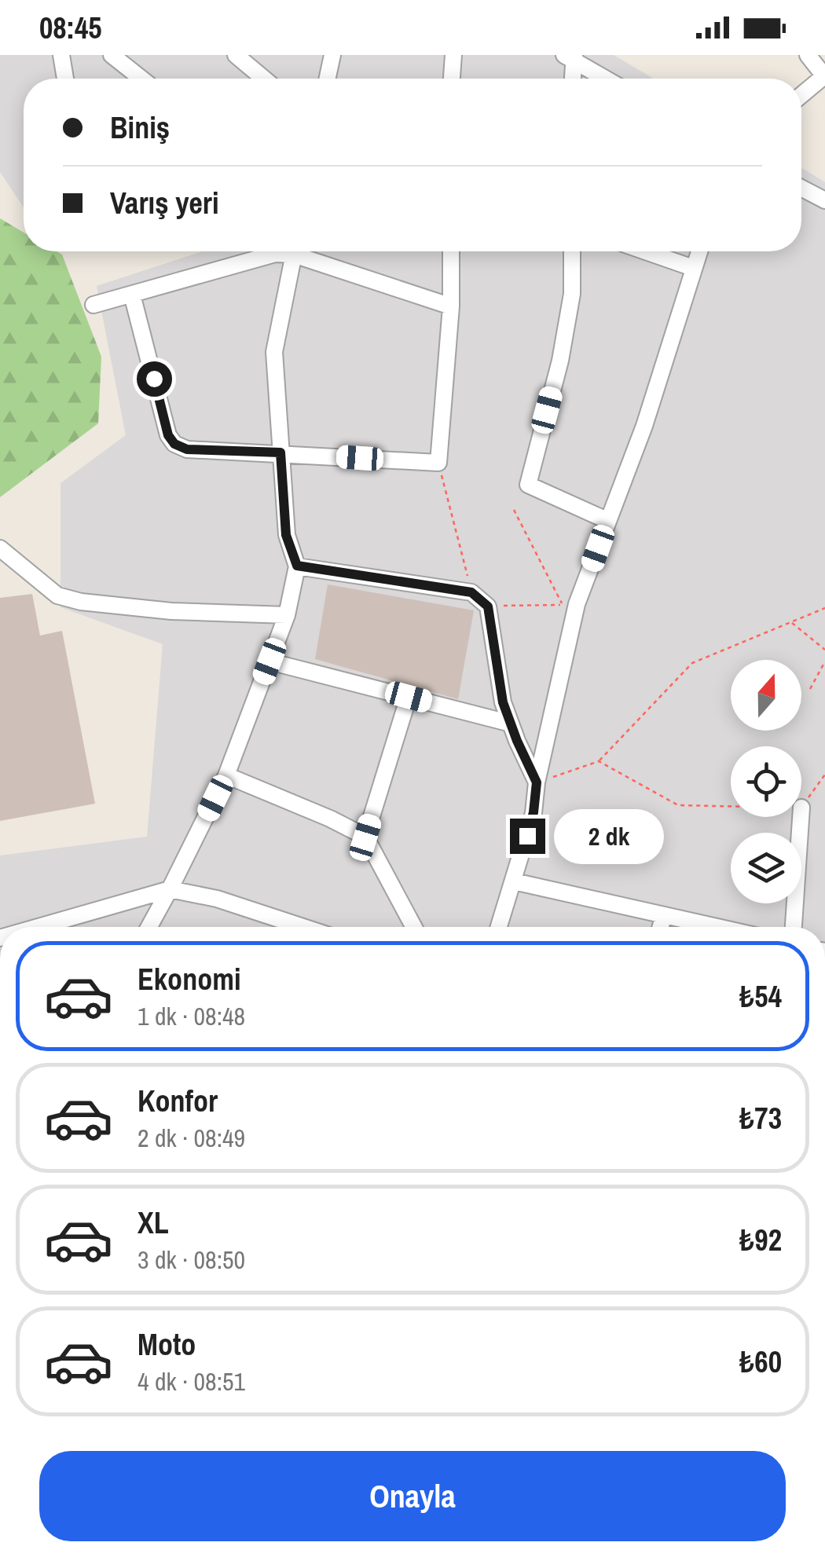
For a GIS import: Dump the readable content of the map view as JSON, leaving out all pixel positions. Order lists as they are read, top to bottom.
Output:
{
  "north": "top",
  "page": {
    "status": "08:45",
    "banner": ["Biniş", "Varış yeri"],
    "bubble": "2 dk",
    "list": [
      {
        "name": "Ekonomi",
        "note": "1 dk · 08:48",
        "value": "₺54"
      },
      {
        "name": "Konfor",
        "note": "2 dk · 08:49",
        "value": "₺73"
      },
      {
        "name": "XL",
        "note": "3 dk · 08:50",
        "value": "₺92"
      },
      {
        "name": "Moto",
        "note": "4 dk · 08:51",
        "value": "₺60"
      }
    ],
    "buttons": "Onayla"
  }
}
